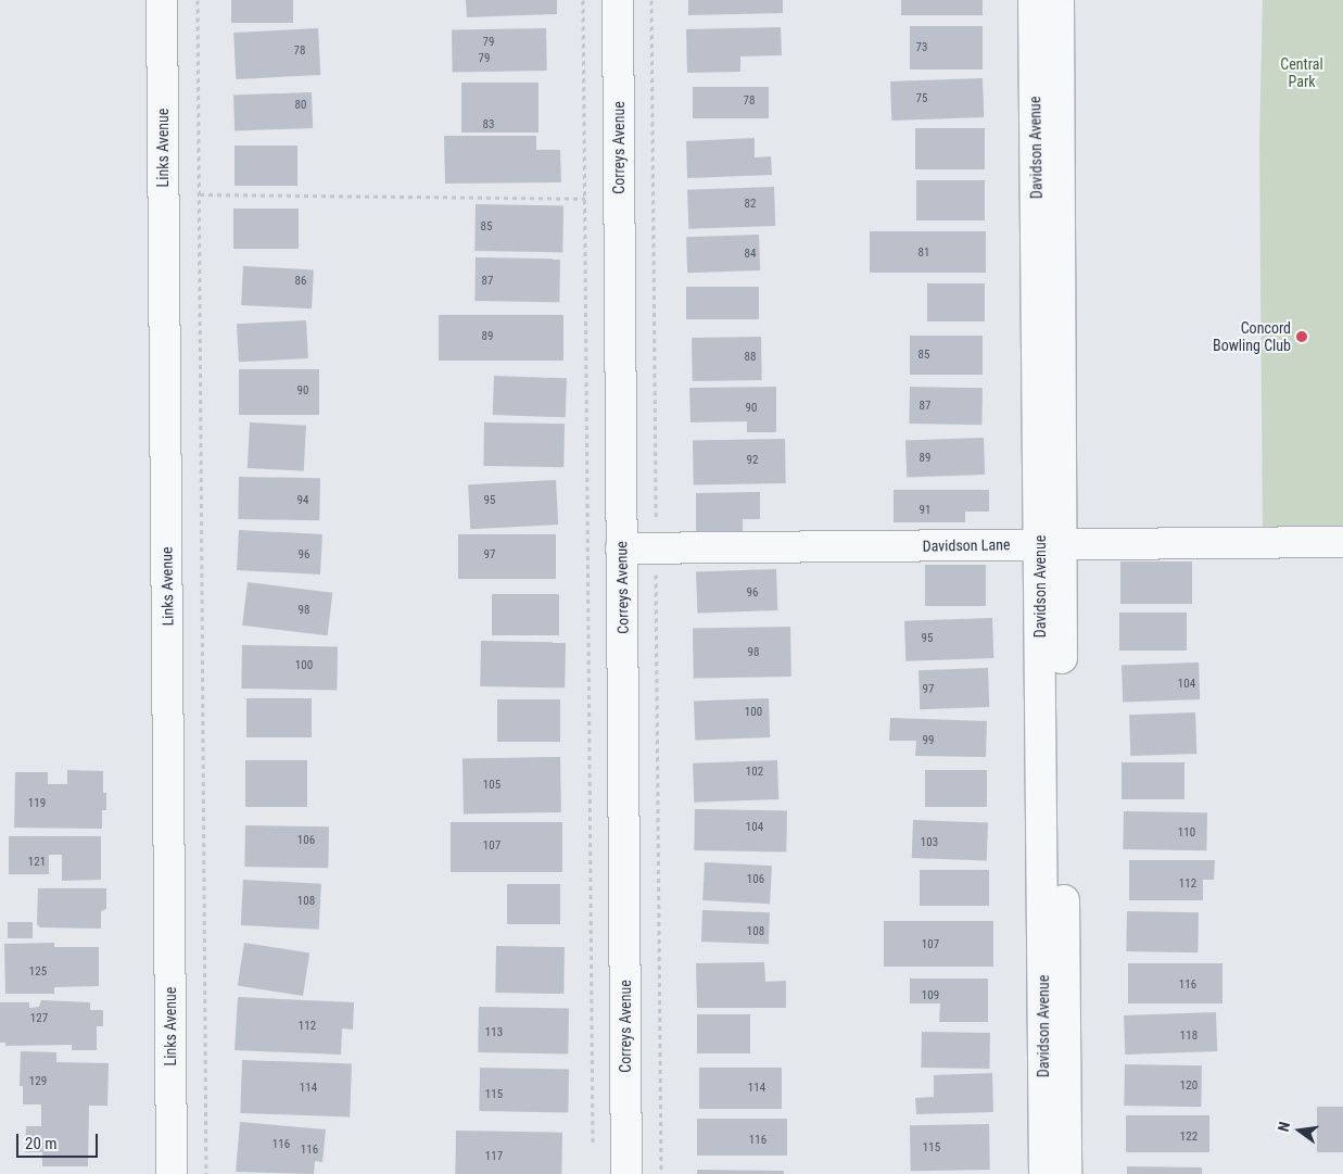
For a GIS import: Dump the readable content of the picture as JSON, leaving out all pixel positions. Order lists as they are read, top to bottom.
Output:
{
  "streets": {
    "street": [
      "Links Avenue",
      "Correys Avenue",
      "Davidson Avenue",
      "Davidson Lane"
    ]
  },
  "crossings": [
    ["Correys Avenue", "Davidson Lane"],
    ["Davidson Avenue", "Davidson Lane"]
  ],
  "parks": ["Central Park"],
  "places": ["Concord Bowling Club"],
  "house_numbers": [
    "79",
    "73",
    "78",
    "79",
    "75",
    "78",
    "80",
    "83",
    "82",
    "85",
    "81",
    "84",
    "86",
    "87",
    "89",
    "85",
    "88",
    "90",
    "87",
    "90",
    "89",
    "92",
    "94",
    "95",
    "91",
    "96",
    "97",
    "96",
    "98",
    "95",
    "98",
    "100",
    "104",
    "97",
    "100",
    "99",
    "102",
    "105",
    "119",
    "104",
    "110",
    "106",
    "103",
    "107",
    "121",
    "106",
    "112",
    "108",
    "108",
    "107",
    "125",
    "116",
    "109",
    "127",
    "112",
    "113",
    "118",
    "129",
    "120",
    "114",
    "114",
    "115",
    "122",
    "116",
    "116",
    "115",
    "116",
    "117"
  ],
  "scale_bar": "20 m",
  "north": "left"
}
